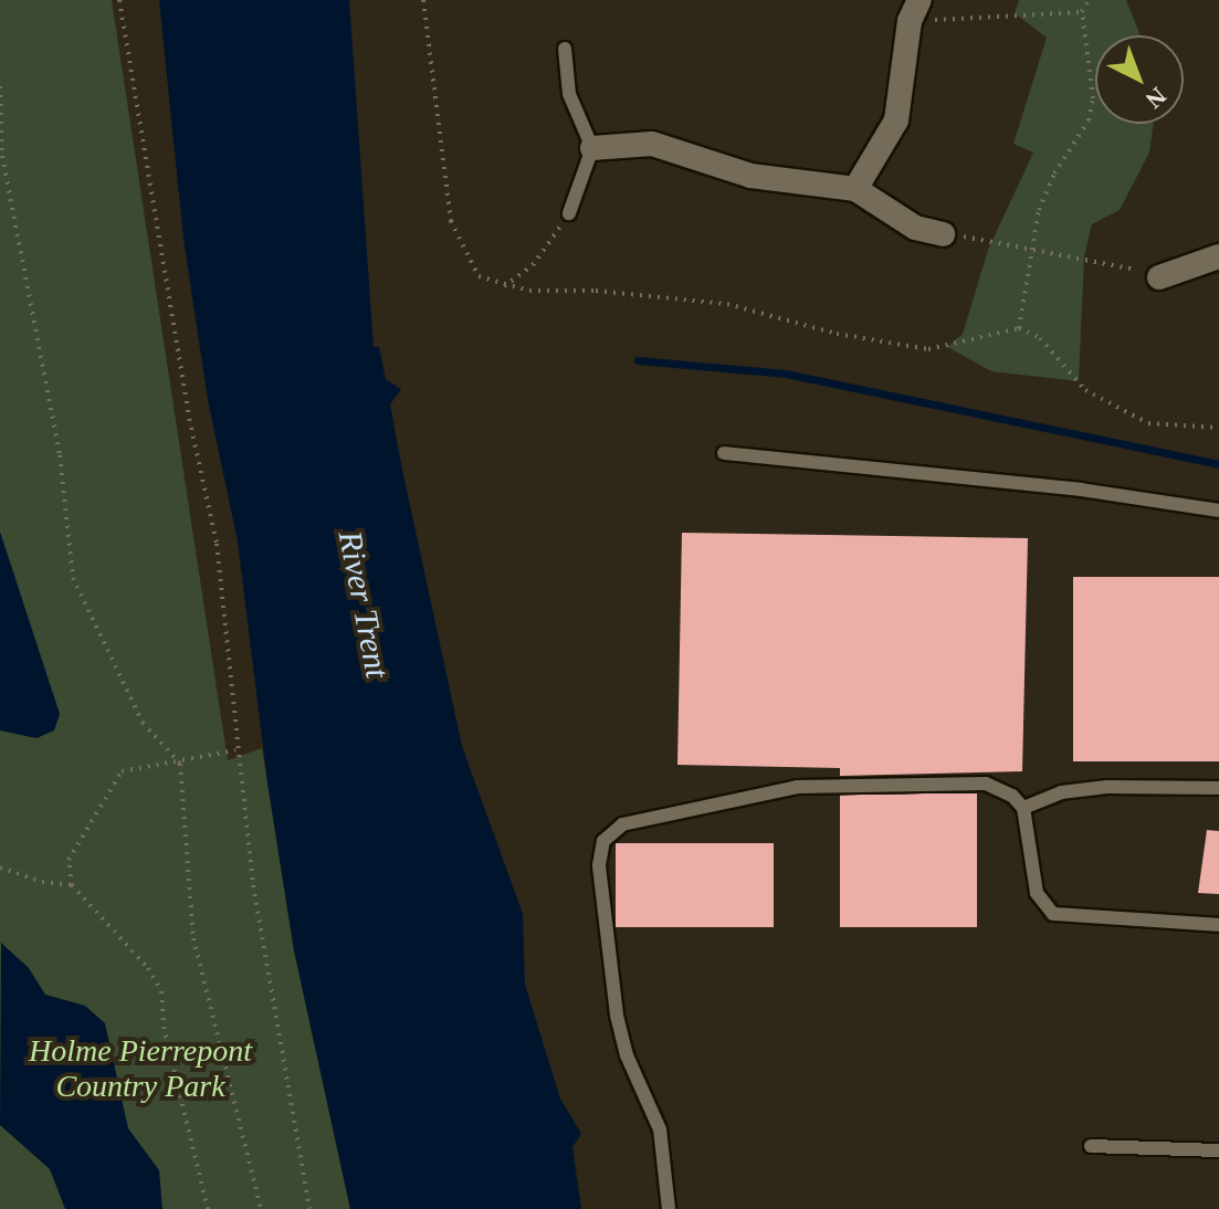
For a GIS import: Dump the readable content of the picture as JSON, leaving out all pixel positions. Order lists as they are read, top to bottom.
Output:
{
  "water": ["River Trent"],
  "parks": ["Holme Pierrepont Country Park"],
  "north": "bottom right"
}
